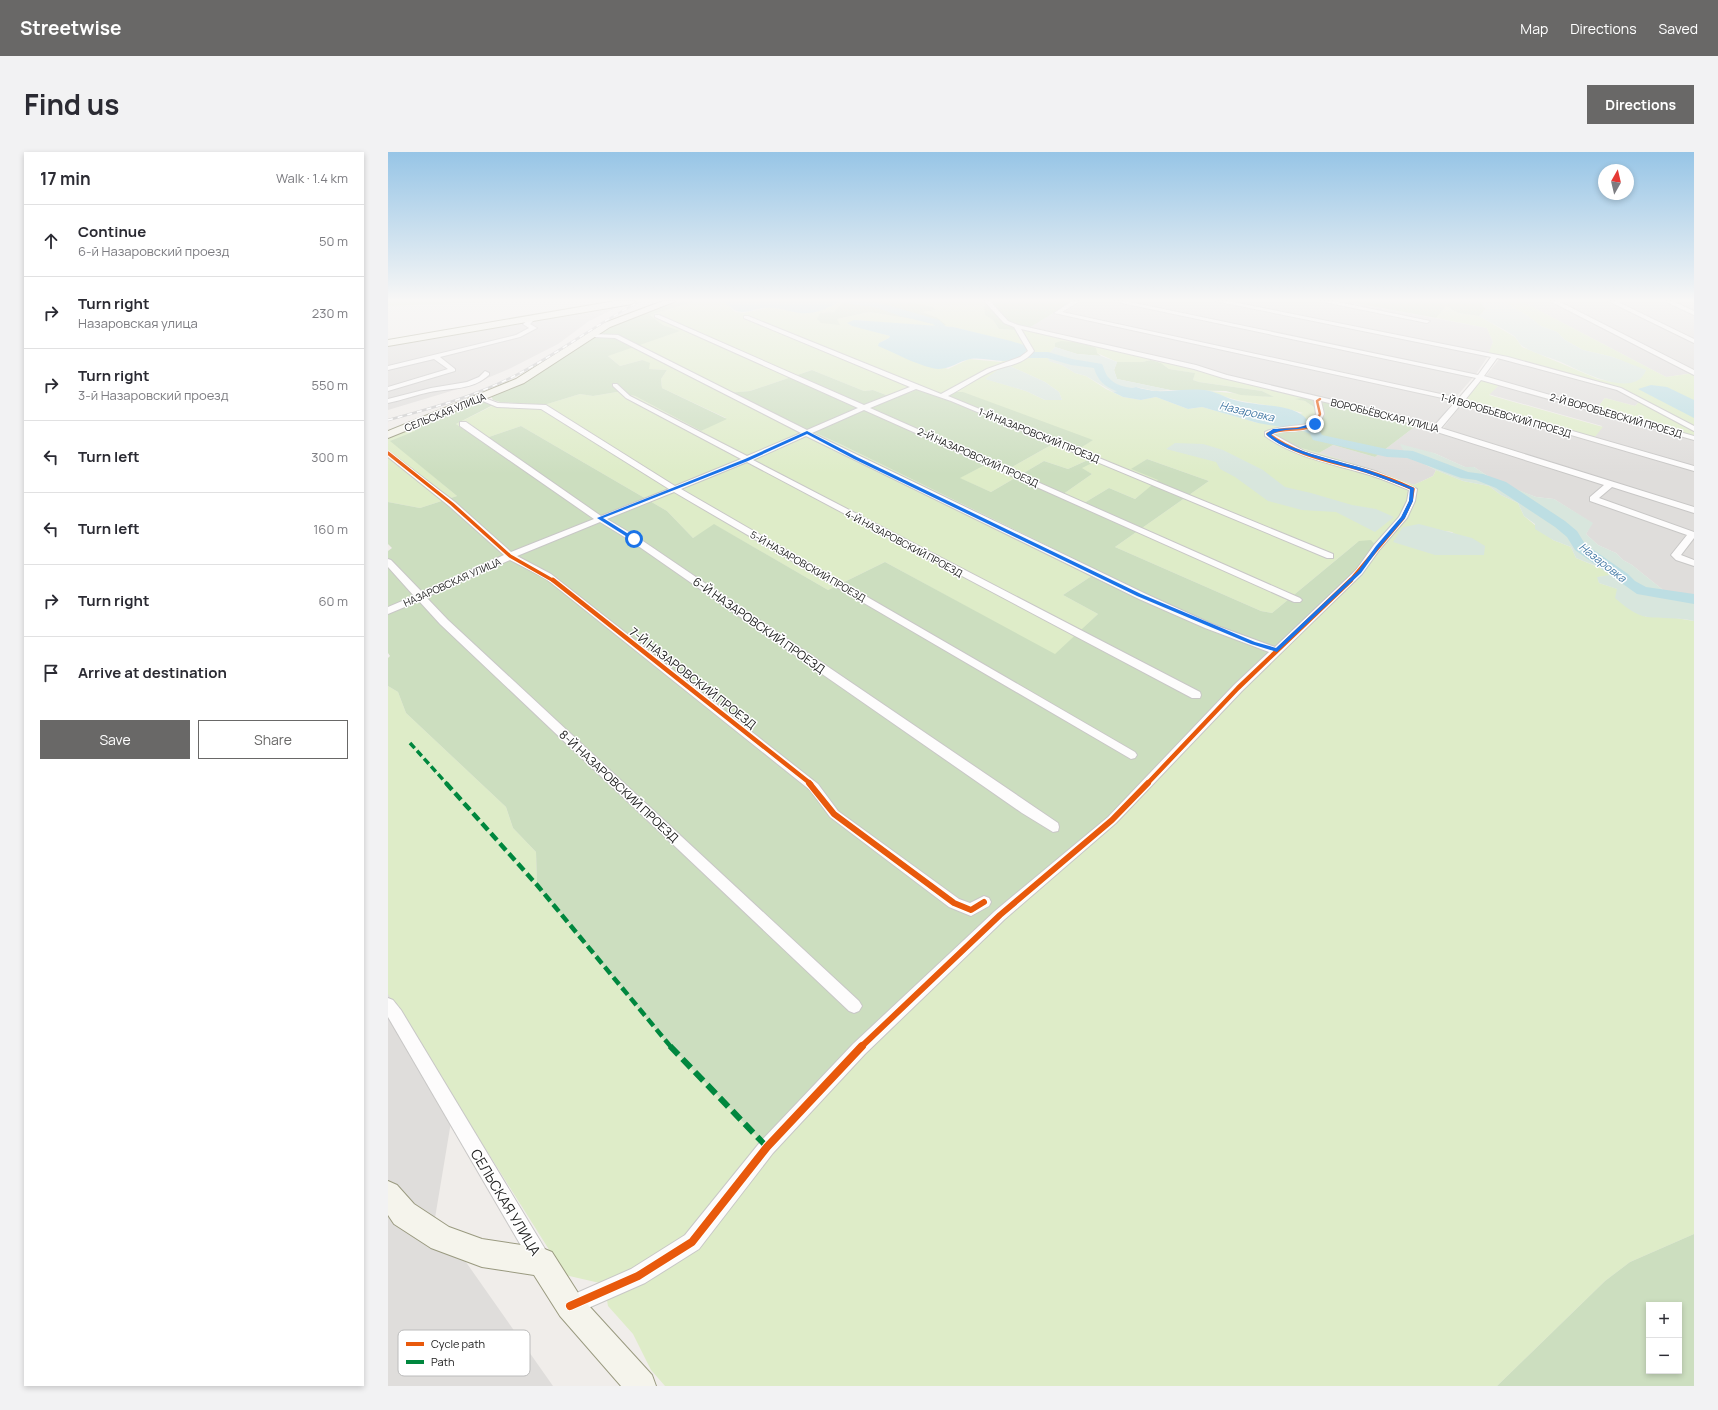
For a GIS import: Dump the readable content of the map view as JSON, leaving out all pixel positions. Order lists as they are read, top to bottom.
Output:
{
  "streets": {
    "street": [
      "СЕЛЬСКАЯ УЛИЦА",
      "ВОРОБЬЁВСКАЯ УЛИЦА",
      "1-Й ВОРОБЪЕВСКИЙ ПРОЕЗД",
      "2-Й ВОРОБЪЕВСКИЙ ПРОЕЗД",
      "1-Й НАЗАРОВСКИЙ ПРОЕЗД",
      "2-Й НАЗАРОВСКИЙ ПРОЕЗД",
      "4-Й НАЗАРОВСКИЙ ПРОЕЗД",
      "5-Й НАЗАРОВСКИЙ ПРОЕЗД",
      "НАЗАРОВСКАЯ УЛИЦА",
      "6-Й НАЗАРОВСКИЙ ПРОЕЗД",
      "7-Й НАЗАРОВСКИЙ ПРОЕЗД",
      "8-Й НАЗАРОВСКИЙ ПРОЕЗД"
    ]
  },
  "crossings": [
    ["СЕЛЬСКАЯ УЛИЦА", "5-Й НАЗАРОВСКИЙ ПРОЕЗД"],
    ["1-Й НАЗАРОВСКИЙ ПРОЕЗД", "НАЗАРОВСКАЯ УЛИЦА"],
    ["2-Й НАЗАРОВСКИЙ ПРОЕЗД", "НАЗАРОВСКАЯ УЛИЦА"],
    ["4-Й НАЗАРОВСКИЙ ПРОЕЗД", "НАЗАРОВСКАЯ УЛИЦА"],
    ["5-Й НАЗАРОВСКИЙ ПРОЕЗД", "НАЗАРОВСКАЯ УЛИЦА"],
    ["НАЗАРОВСКАЯ УЛИЦА", "6-Й НАЗАРОВСКИЙ ПРОЕЗД"],
    ["НАЗАРОВСКАЯ УЛИЦА", "7-Й НАЗАРОВСКИЙ ПРОЕЗД"],
    ["НАЗАРОВСКАЯ УЛИЦА", "8-Й НАЗАРОВСКИЙ ПРОЕЗД"]
  ],
  "water": ["Назаровка"],
  "legend": ["Cycle path", "Path"],
  "north": "top",
  "page": {
    "header": "Streetwise",
    "nav": ["Map", "Directions", "Saved"],
    "title": "Find us",
    "buttons": [
      "Directions",
      ["Save", "Share"]
    ],
    "heading": ["17 min", "Walk · 1.4 km"],
    "list": [
      ["Continue", "6-й Назаровский проезд", "50 m"],
      ["Turn right", "Назаровская улица", "230 m"],
      ["Turn right", "3-й Назаровский проезд", "550 m"],
      ["Turn left", "300 m"],
      ["Turn left", "160 m"],
      ["Turn right", "60 m"],
      "Arrive at destination"
    ],
    "map_buttons": ["+", "−"]
  }
}
